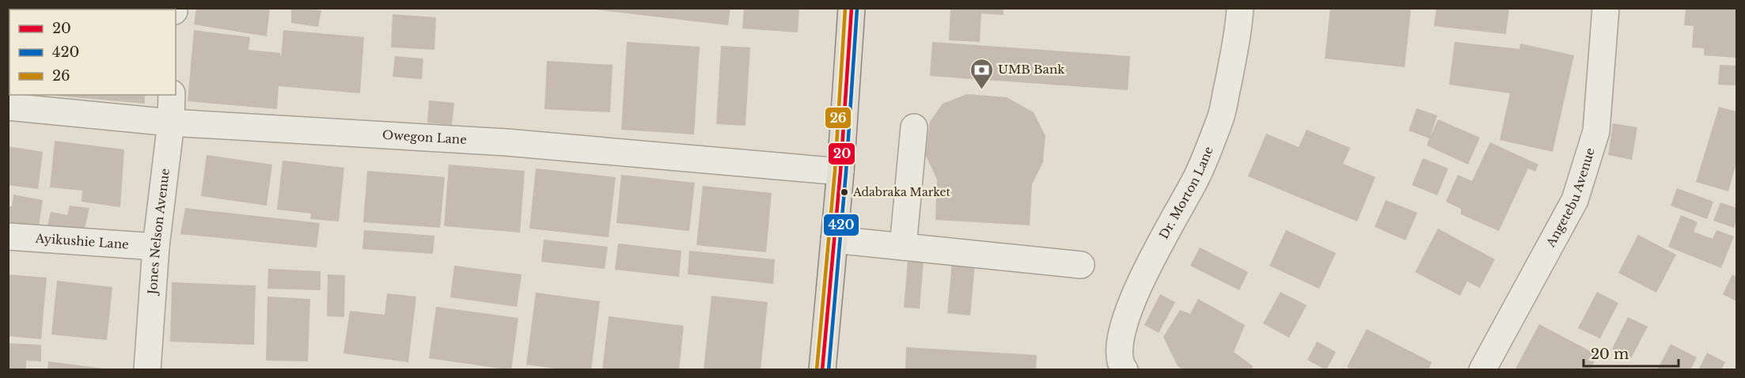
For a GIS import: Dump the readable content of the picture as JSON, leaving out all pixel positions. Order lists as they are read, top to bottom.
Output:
{
  "streets": {
    "street": [
      "Owegon Lane",
      "Dr. Morton Lane",
      "Angetebu Avenue",
      "Jones Nelson Avenue",
      "Ayikushie Lane"
    ]
  },
  "crossings": [
    ["Owegon Lane", "Jones Nelson Avenue"],
    ["Jones Nelson Avenue", "Ayikushie Lane"]
  ],
  "places": {
    "bank": ["UMB Bank"],
    "other": ["Adabraka Market"]
  },
  "lines": ["transit line 20", "transit line 26", "transit line 420"],
  "legend": ["20", "420", "26"],
  "scale_bar": "20 m"
}
